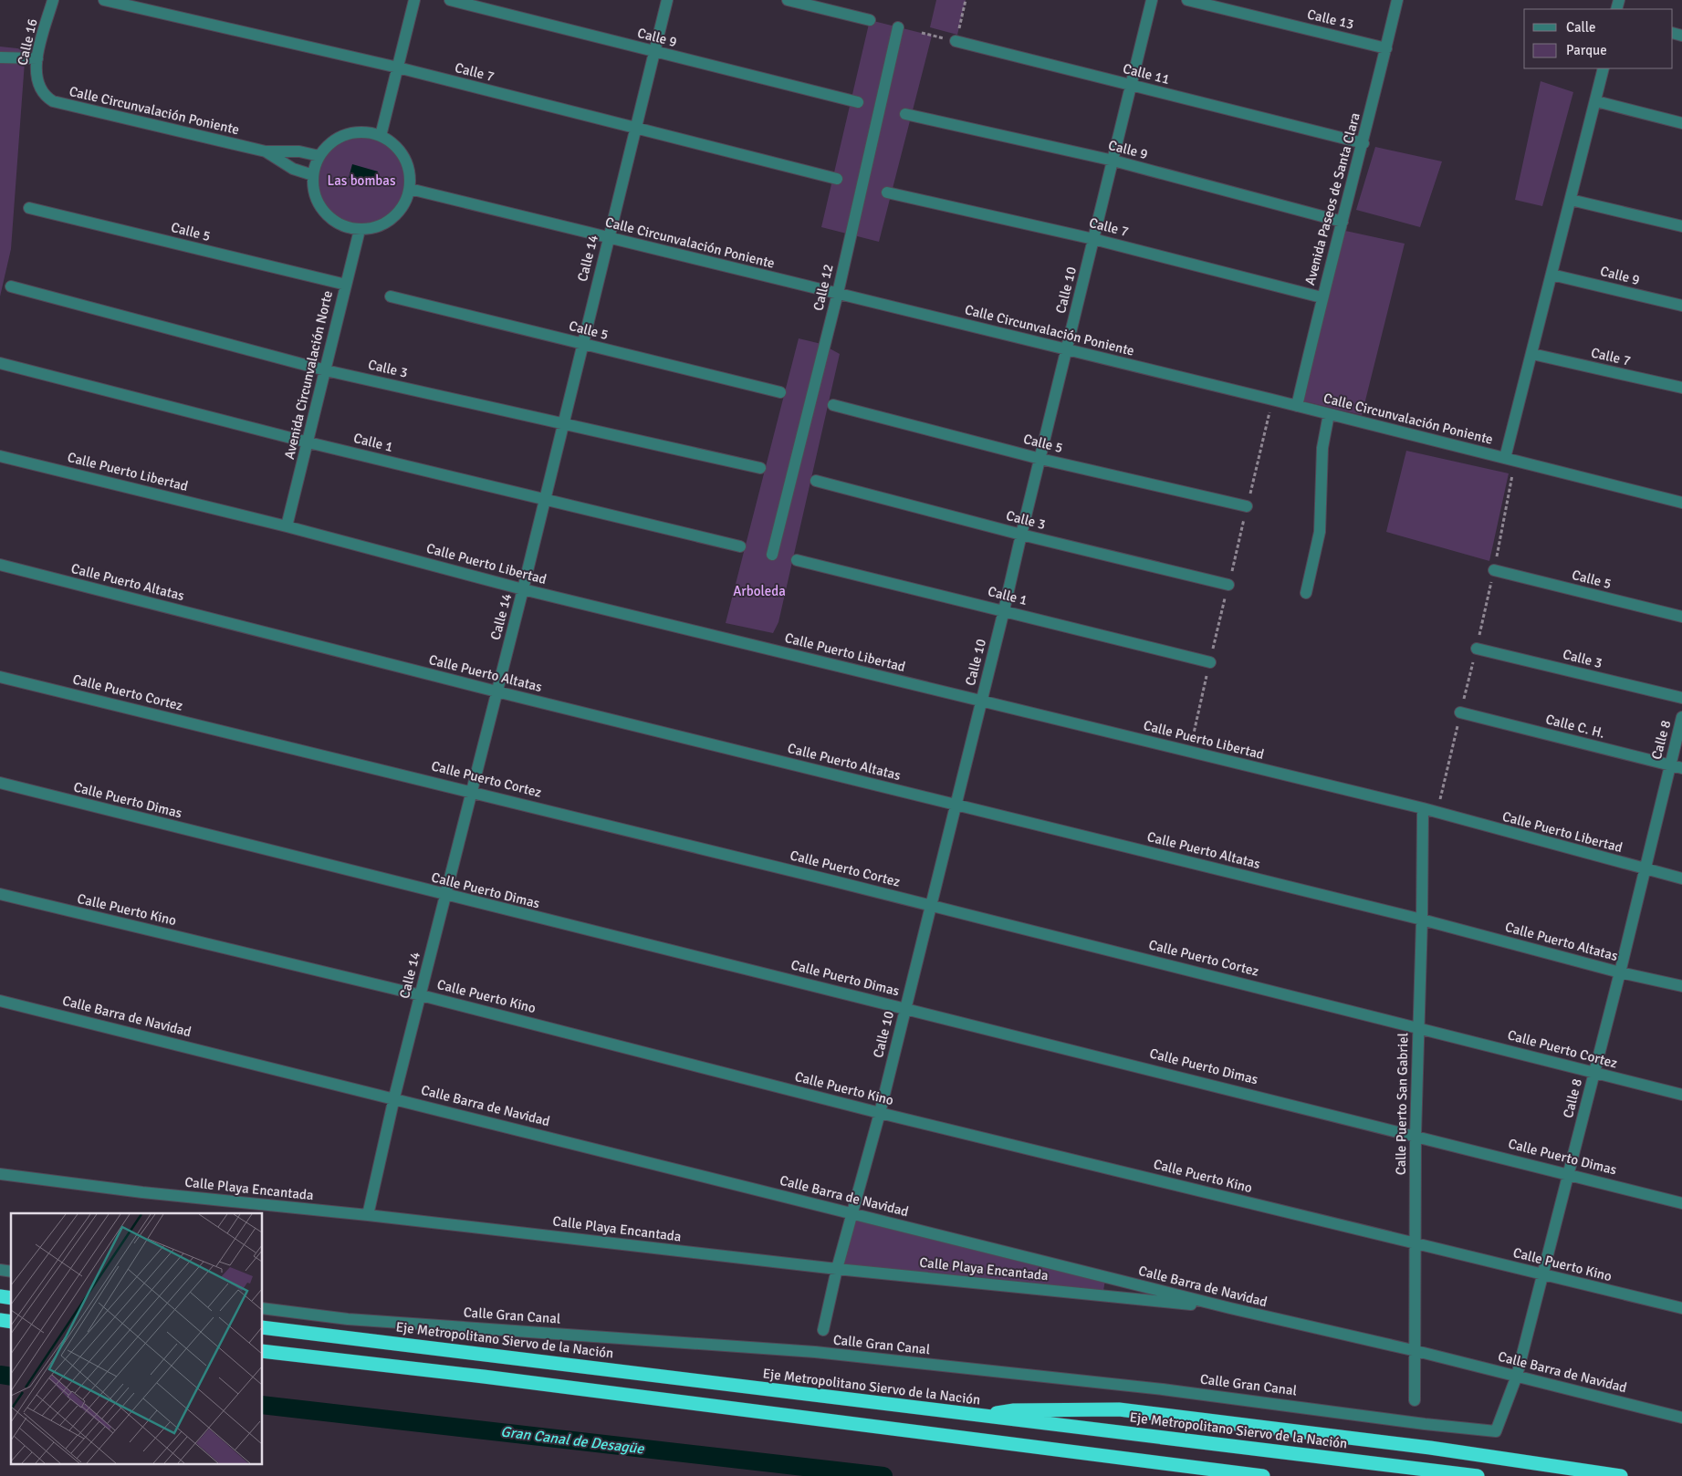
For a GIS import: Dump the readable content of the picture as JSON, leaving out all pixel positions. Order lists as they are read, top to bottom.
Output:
{
  "streets": {
    "highway": ["Eje Metropolitano Siervo de la Nación"],
    "street": [
      "Calle 13",
      "Calle 9",
      "Calle 16",
      "Calle 7",
      "Calle 11",
      "Calle Circunvalación Poniente",
      "Avenida Paseos de Santa Clara",
      "Calle 5",
      "Calle 14",
      "Calle 12",
      "Calle 10",
      "Calle 3",
      "Avenida Circunvalación Norte",
      "Calle 1",
      "Calle Puerto Libertad",
      "Calle Puerto Altatas",
      "Calle Puerto Cortez",
      "Calle C. H.",
      "Calle 8",
      "Calle Puerto Dimas",
      "Calle Puerto Kino",
      "Calle Barra de Navidad",
      "Calle Puerto San Gabriel",
      "Calle Playa Encantada",
      "Calle Gran Canal"
    ]
  },
  "crossings": [
    ["Calle 13", "Avenida Paseos de Santa Clara"],
    ["Calle 9", "Avenida Paseos de Santa Clara"],
    ["Calle 9", "Calle 14"],
    ["Calle 9", "Calle 10"],
    ["Calle 16", "Calle Circunvalación Poniente"],
    ["Calle 7", "Avenida Paseos de Santa Clara"],
    ["Calle 7", "Calle 14"],
    ["Calle 7", "Calle 10"],
    ["Calle 11", "Avenida Paseos de Santa Clara"],
    ["Calle 11", "Calle 10"],
    ["Calle Circunvalación Poniente", "Avenida Paseos de Santa Clara"],
    ["Calle Circunvalación Poniente", "Calle 14"],
    ["Calle Circunvalación Poniente", "Calle 12"],
    ["Calle Circunvalación Poniente", "Calle 10"],
    ["Calle Circunvalación Poniente", "Avenida Circunvalación Norte"],
    ["Calle 5", "Calle 14"],
    ["Calle 5", "Calle 10"],
    ["Calle 5", "Avenida Circunvalación Norte"],
    ["Calle 14", "Calle 3"],
    ["Calle 14", "Calle 1"],
    ["Calle 14", "Calle Puerto Libertad"],
    ["Calle 14", "Calle Puerto Altatas"],
    ["Calle 14", "Calle Puerto Cortez"],
    ["Calle 14", "Calle Puerto Dimas"],
    ["Calle 14", "Calle Puerto Kino"],
    ["Calle 14", "Calle Barra de Navidad"],
    ["Calle 14", "Calle Playa Encantada"],
    ["Calle 10", "Calle 3"],
    ["Calle 10", "Calle 1"],
    ["Calle 10", "Calle Puerto Libertad"],
    ["Calle 10", "Calle Puerto Altatas"],
    ["Calle 10", "Calle Puerto Cortez"],
    ["Calle 10", "Calle Puerto Dimas"],
    ["Calle 10", "Calle Puerto Kino"],
    ["Calle 10", "Calle Barra de Navidad"],
    ["Calle 10", "Calle Playa Encantada"],
    ["Calle 3", "Avenida Circunvalación Norte"],
    ["Avenida Circunvalación Norte", "Calle 1"],
    ["Avenida Circunvalación Norte", "Calle Puerto Libertad"],
    ["Calle Puerto Libertad", "Calle 8"],
    ["Calle Puerto Libertad", "Calle Puerto San Gabriel"],
    ["Calle Puerto Altatas", "Calle 8"],
    ["Calle Puerto Altatas", "Calle Puerto San Gabriel"],
    ["Calle Puerto Cortez", "Calle 8"],
    ["Calle Puerto Cortez", "Calle Puerto San Gabriel"],
    ["Calle C. H.", "Calle 8"],
    ["Calle 8", "Calle Puerto Dimas"],
    ["Calle 8", "Calle Puerto Kino"],
    ["Calle 8", "Calle Barra de Navidad"],
    ["Calle 8", "Calle Gran Canal"],
    ["Calle Puerto Dimas", "Calle Puerto San Gabriel"],
    ["Calle Puerto Kino", "Calle Puerto San Gabriel"],
    ["Calle Barra de Navidad", "Calle Puerto San Gabriel"],
    ["Calle Barra de Navidad", "Calle Playa Encantada"]
  ],
  "water": ["Gran Canal de Desagüe"],
  "parks": ["Las bombas", "Arboleda"],
  "legend": ["Calle", "Parque"]
}
